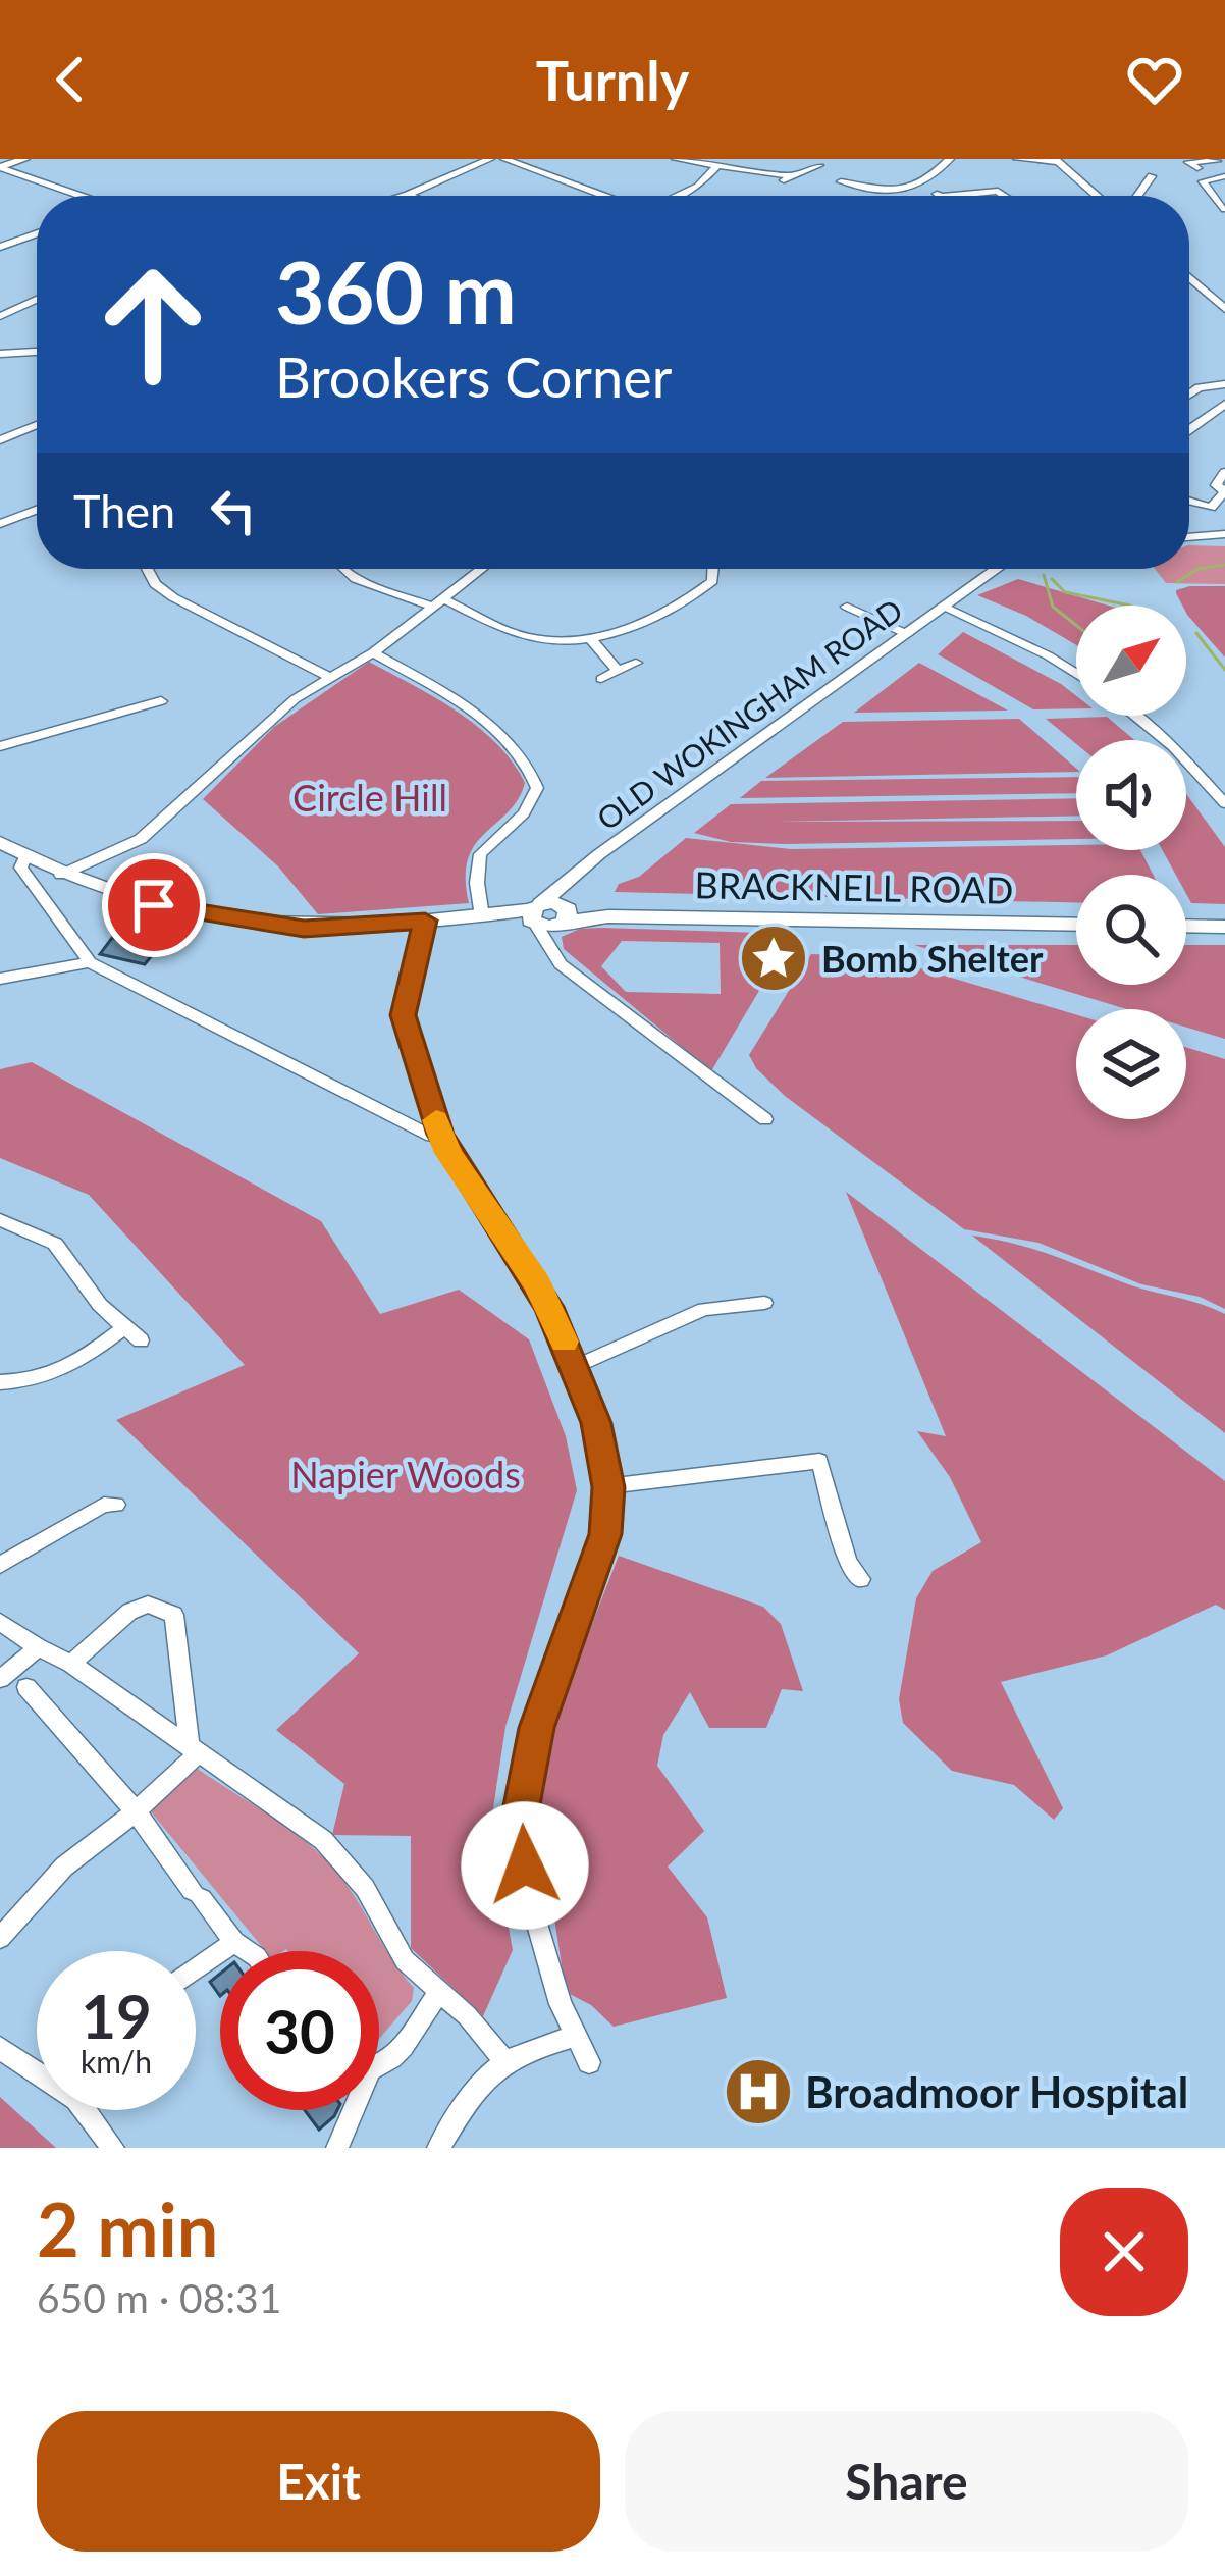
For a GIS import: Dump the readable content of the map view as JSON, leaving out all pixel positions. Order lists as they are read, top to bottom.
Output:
{
  "streets": {
    "main road": ["BRACKNELL ROAD"],
    "street": ["OLD WOKINGHAM ROAD"]
  },
  "crossings": [
    ["OLD WOKINGHAM ROAD", "BRACKNELL ROAD"]
  ],
  "parks": ["Circle Hill", "Napier Woods"],
  "places": {
    "place": ["Bomb Shelter"],
    "hospital": ["Broadmoor Hospital"]
  },
  "north": "top right",
  "page": {
    "header": "Turnly",
    "turn": ["360 m", "Brookers Corner"],
    "then": "Then",
    "speed": "19 km/h",
    "limit": "30",
    "heading": ["2 min", "650 m · 08:31"],
    "buttons": ["Exit", "Share"]
  }
}
